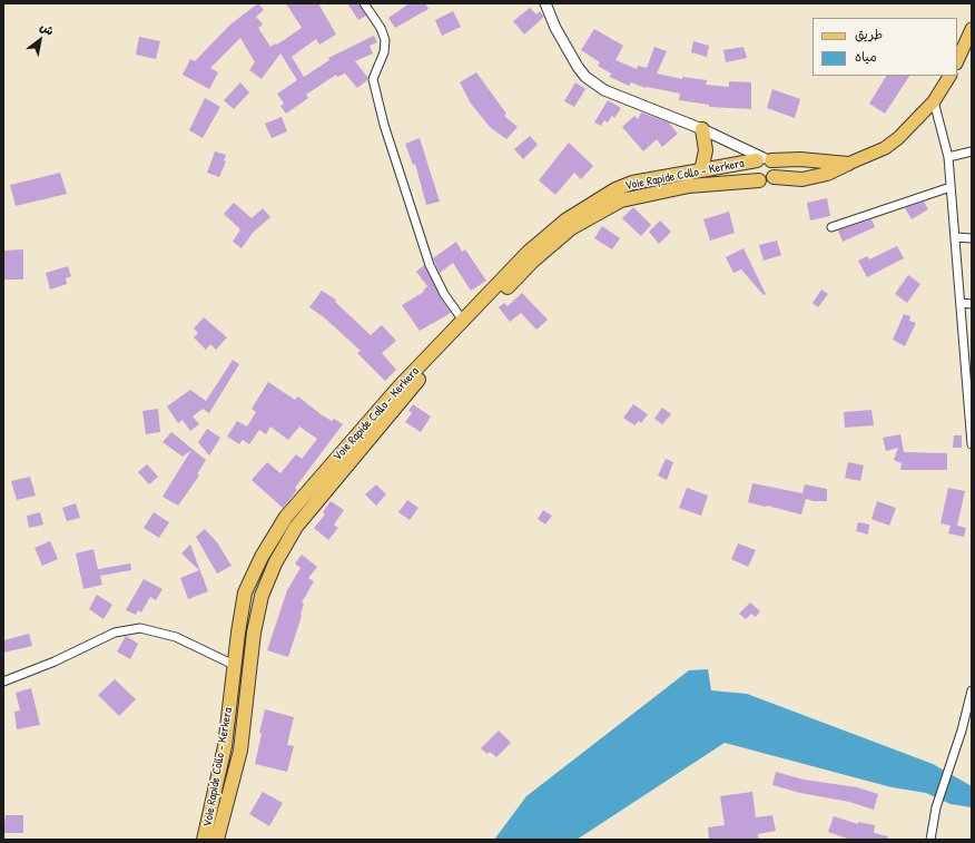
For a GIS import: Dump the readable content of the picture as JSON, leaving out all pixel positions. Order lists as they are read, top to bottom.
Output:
{
  "streets": {
    "highway": ["Voie Rapide Collo - Kerkera"]
  },
  "legend": ["طريق", "مياه"],
  "north": "top right"
}
